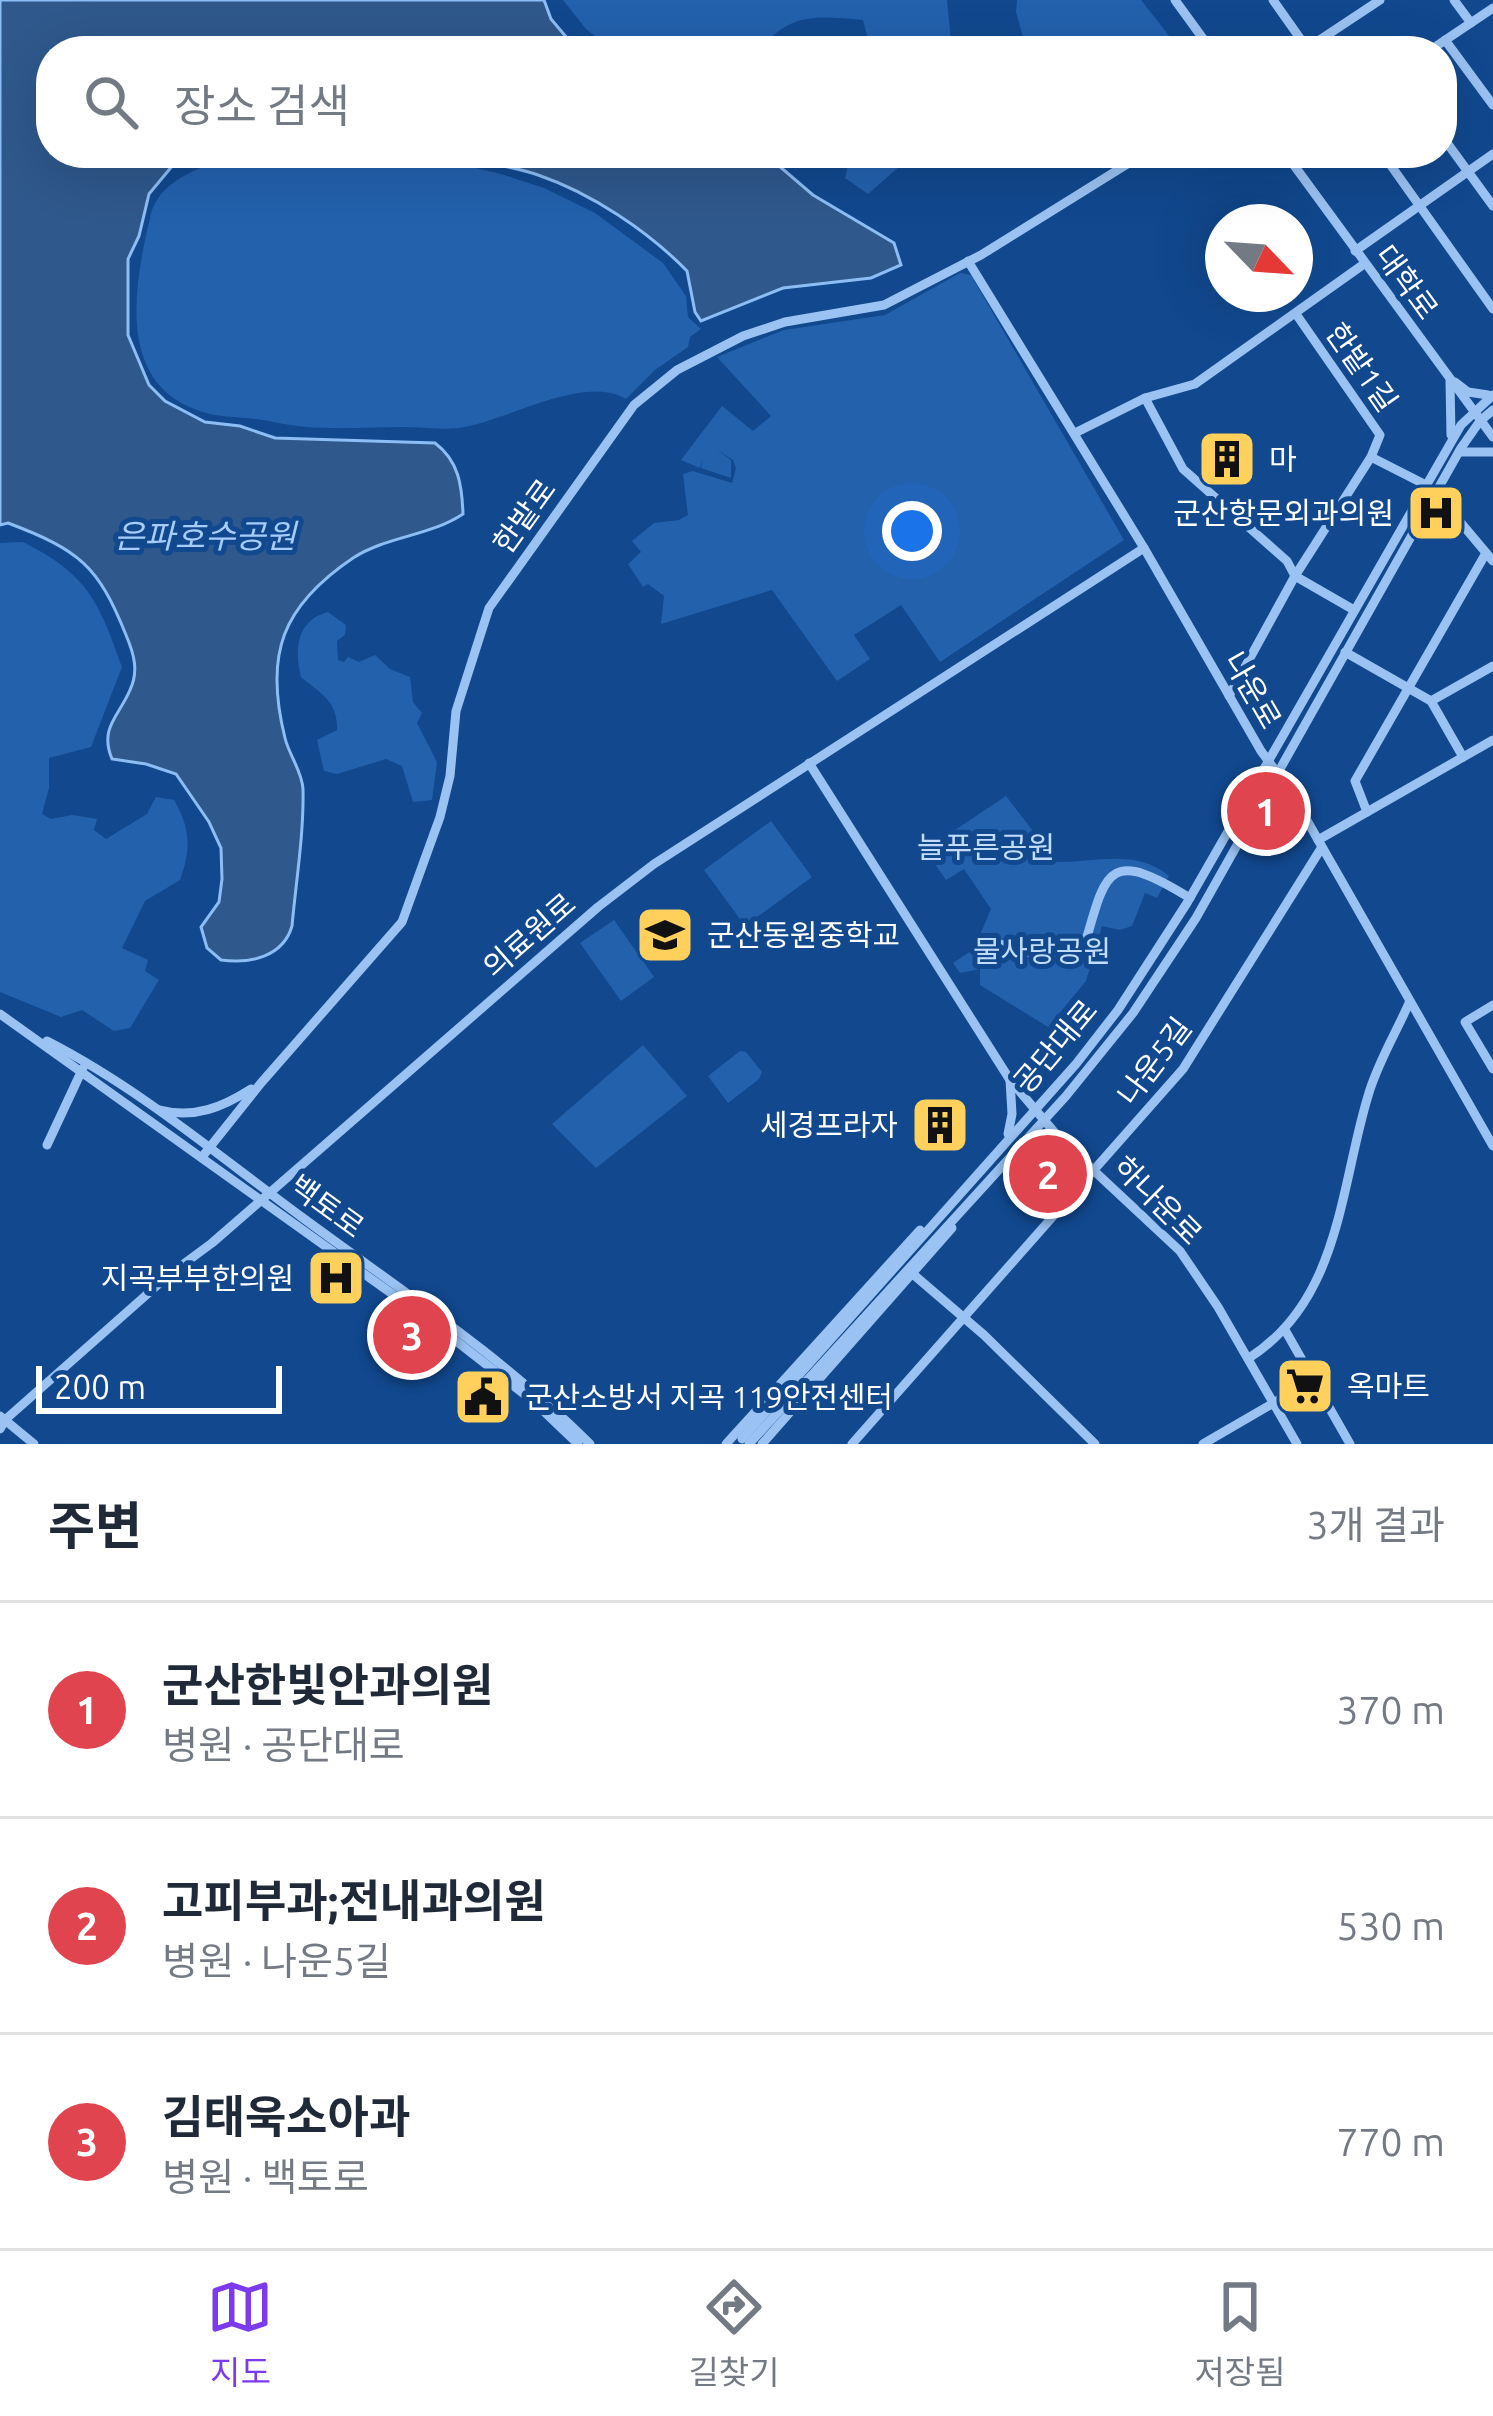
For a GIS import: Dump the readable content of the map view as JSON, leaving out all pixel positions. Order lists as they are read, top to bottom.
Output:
{
  "streets": {
    "street": [
      "대학로",
      "한밭1길",
      "한밭로",
      "나운로",
      "의료원로",
      "공단대로",
      "나운5길",
      "하나운로",
      "백토로"
    ]
  },
  "crossings": [
    ["대학로", "공단대로"],
    ["한밭1길", "나운로"],
    ["한밭로", "나운로"],
    ["한밭로", "백토로"],
    ["나운로", "의료원로"],
    ["나운로", "공단대로"],
    ["나운로", "나운5길"],
    ["의료원로", "하나운로"],
    ["의료원로", "백토로"],
    ["공단대로", "하나운로"],
    ["나운5길", "하나운로"]
  ],
  "water": ["은파호수공원"],
  "parks": ["늘푸른공원", "물사랑공원"],
  "places": {
    "building": ["마", "세경프라자"],
    "hospital": ["군산항문외과의원", "지곡부부한의원"],
    "school or university": ["군산동원중학교"],
    "supermarket": ["옥마트"],
    "public building": ["군산소방서 지곡 119안전센터"]
  },
  "scale_bar": "200 m",
  "north": "bottom right",
  "page": {
    "search": "장소 검색",
    "pins": ["1", "2", "3"],
    "scale": "200 m",
    "heading": ["주변", "3개 결과"],
    "list": [
      {
        "mark": "1",
        "name": "군산한빛안과의원",
        "note": "병원 · 공단대로",
        "value": "370 m"
      },
      {
        "mark": "2",
        "name": "고피부과;전내과의원",
        "note": "병원 · 나운5길",
        "value": "530 m"
      },
      {
        "mark": "3",
        "name": "김태욱소아과",
        "note": "병원 · 백토로",
        "value": "770 m"
      }
    ],
    "nav": ["지도", "길찾기", "저장됨"]
  }
}
